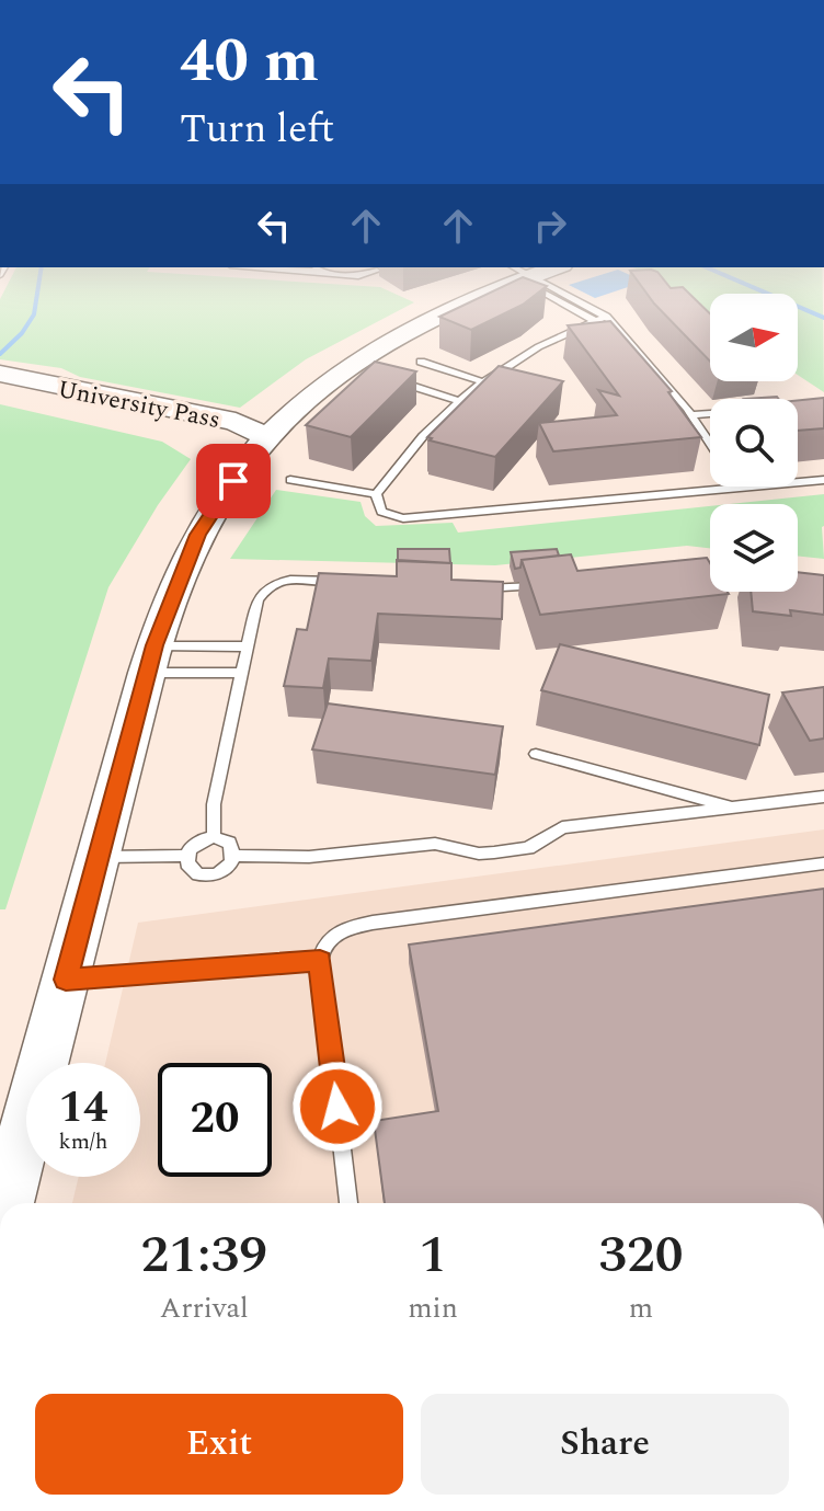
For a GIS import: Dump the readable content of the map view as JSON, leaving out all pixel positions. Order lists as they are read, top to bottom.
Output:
{
  "streets": {
    "main road": ["University Pass"]
  },
  "north": "right",
  "page": {
    "turn": ["40 m", "Turn left"],
    "speed": "14 km/h",
    "limit": "20",
    "eta": [
      "21:39",
      "Arrival",
      "1",
      "min",
      "320",
      "m"
    ],
    "buttons": ["Exit", "Share"]
  }
}
